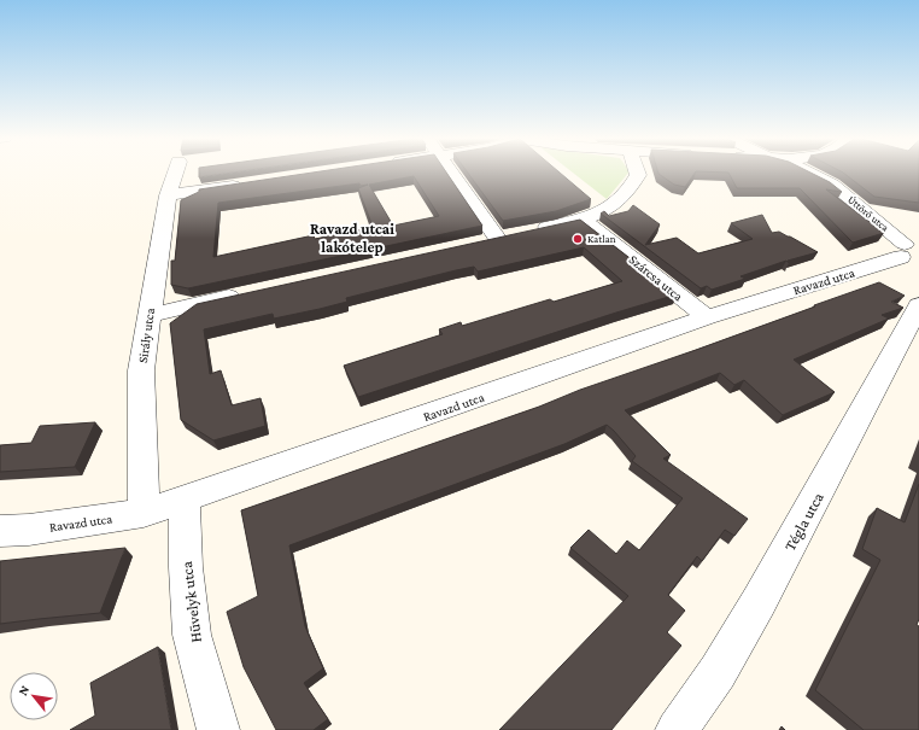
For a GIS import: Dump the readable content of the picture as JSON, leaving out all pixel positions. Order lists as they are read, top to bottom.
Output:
{
  "streets": {
    "street": [
      "Úttörő utca",
      "Szárcsa utca",
      "Ravazd utca",
      "Sirály utca",
      "Tégla utca",
      "Hüvelyk utca"
    ]
  },
  "crossings": [
    ["Úttörő utca", "Ravazd utca"],
    ["Szárcsa utca", "Ravazd utca"],
    ["Ravazd utca", "Sirály utca"],
    ["Ravazd utca", "Hüvelyk utca"]
  ],
  "districts": ["Ravazd utcai lakótelep"],
  "places": ["Katlan"],
  "north": "top left"
}
